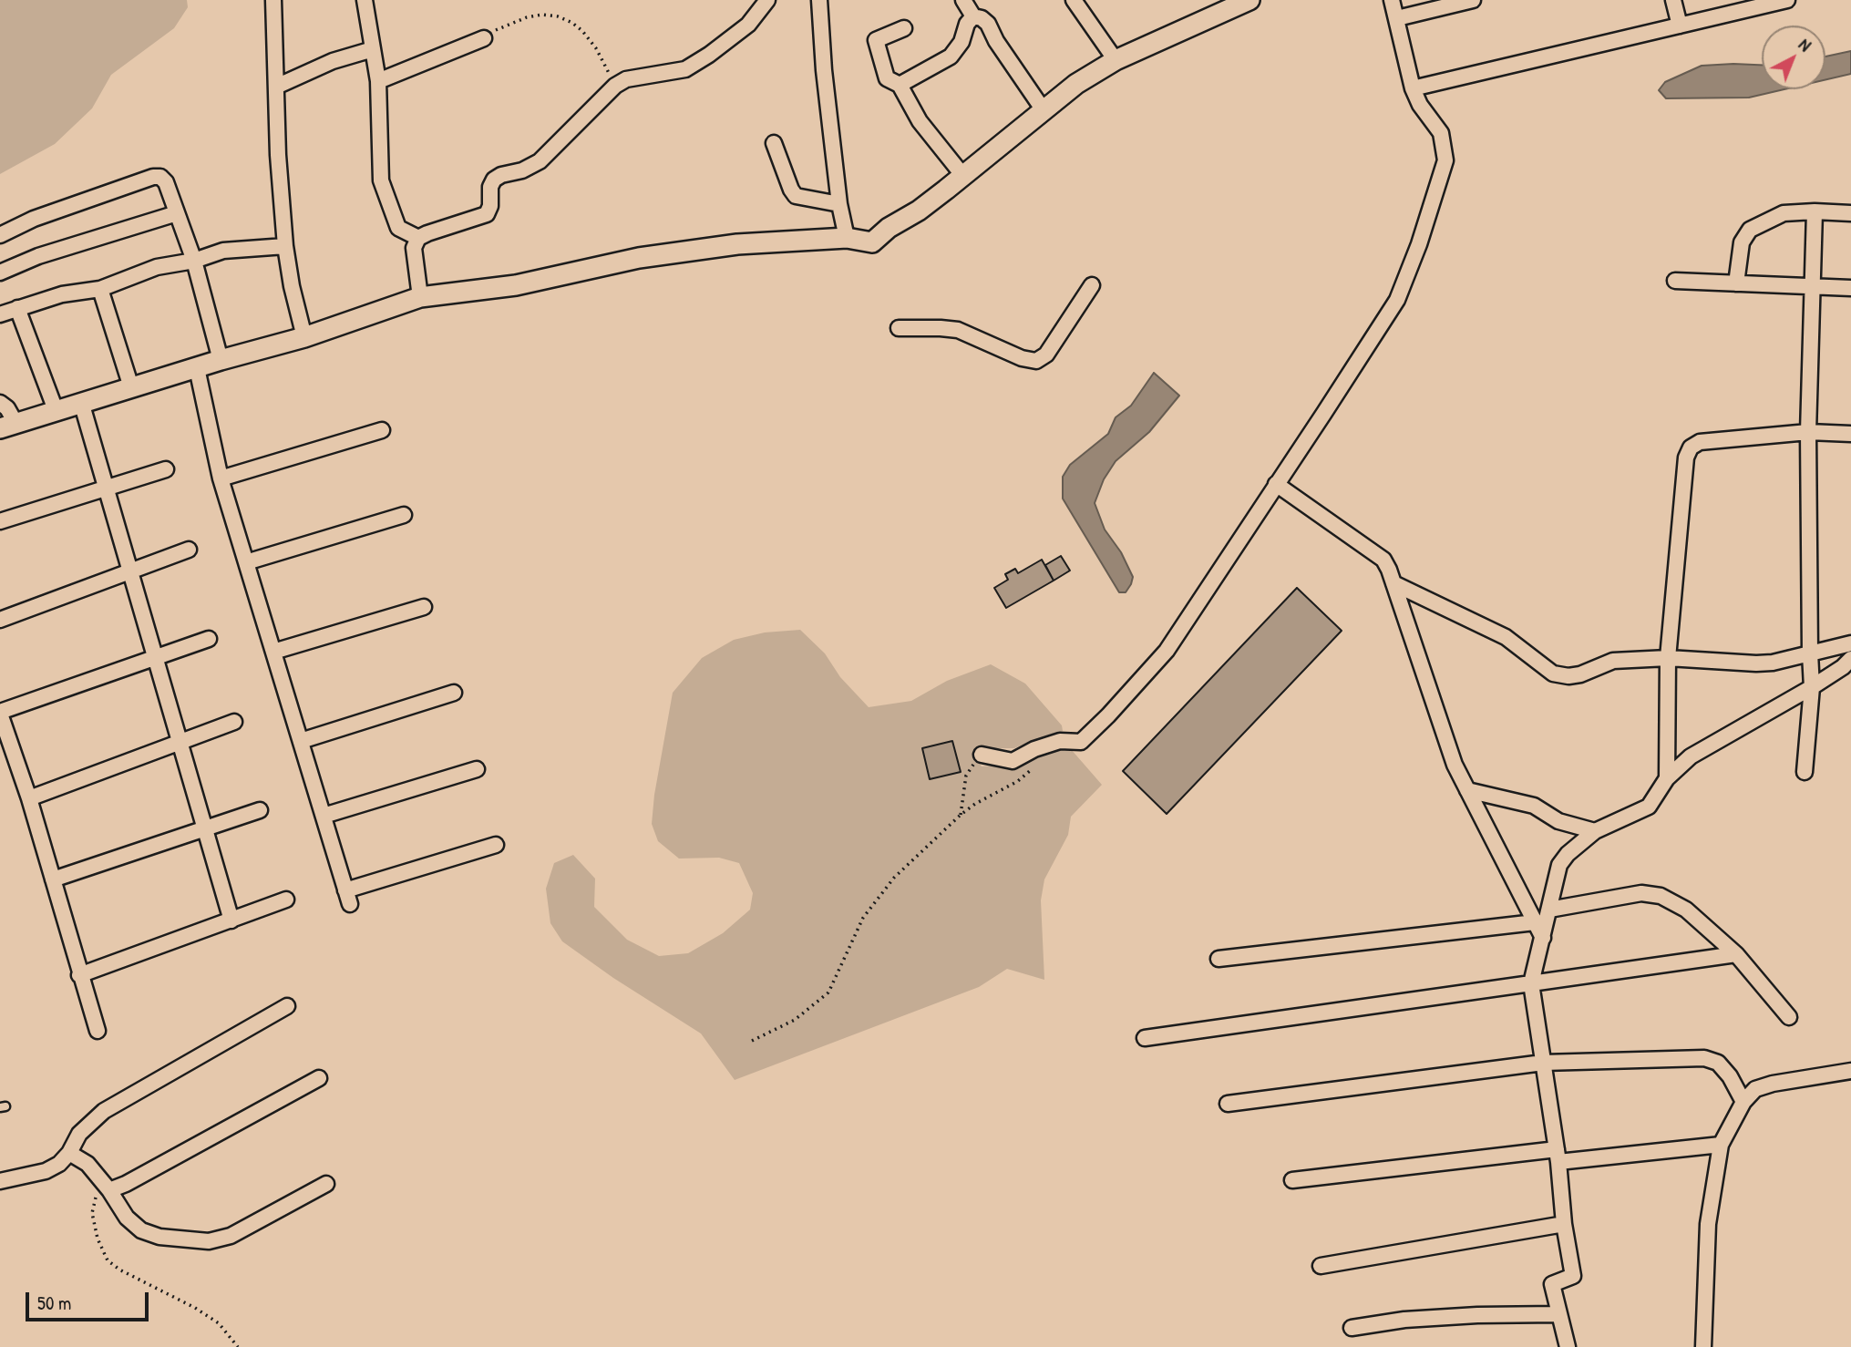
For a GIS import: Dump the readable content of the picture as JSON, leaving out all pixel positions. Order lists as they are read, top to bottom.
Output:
{
  "scale_bar": "50 m",
  "north": "top right"
}
